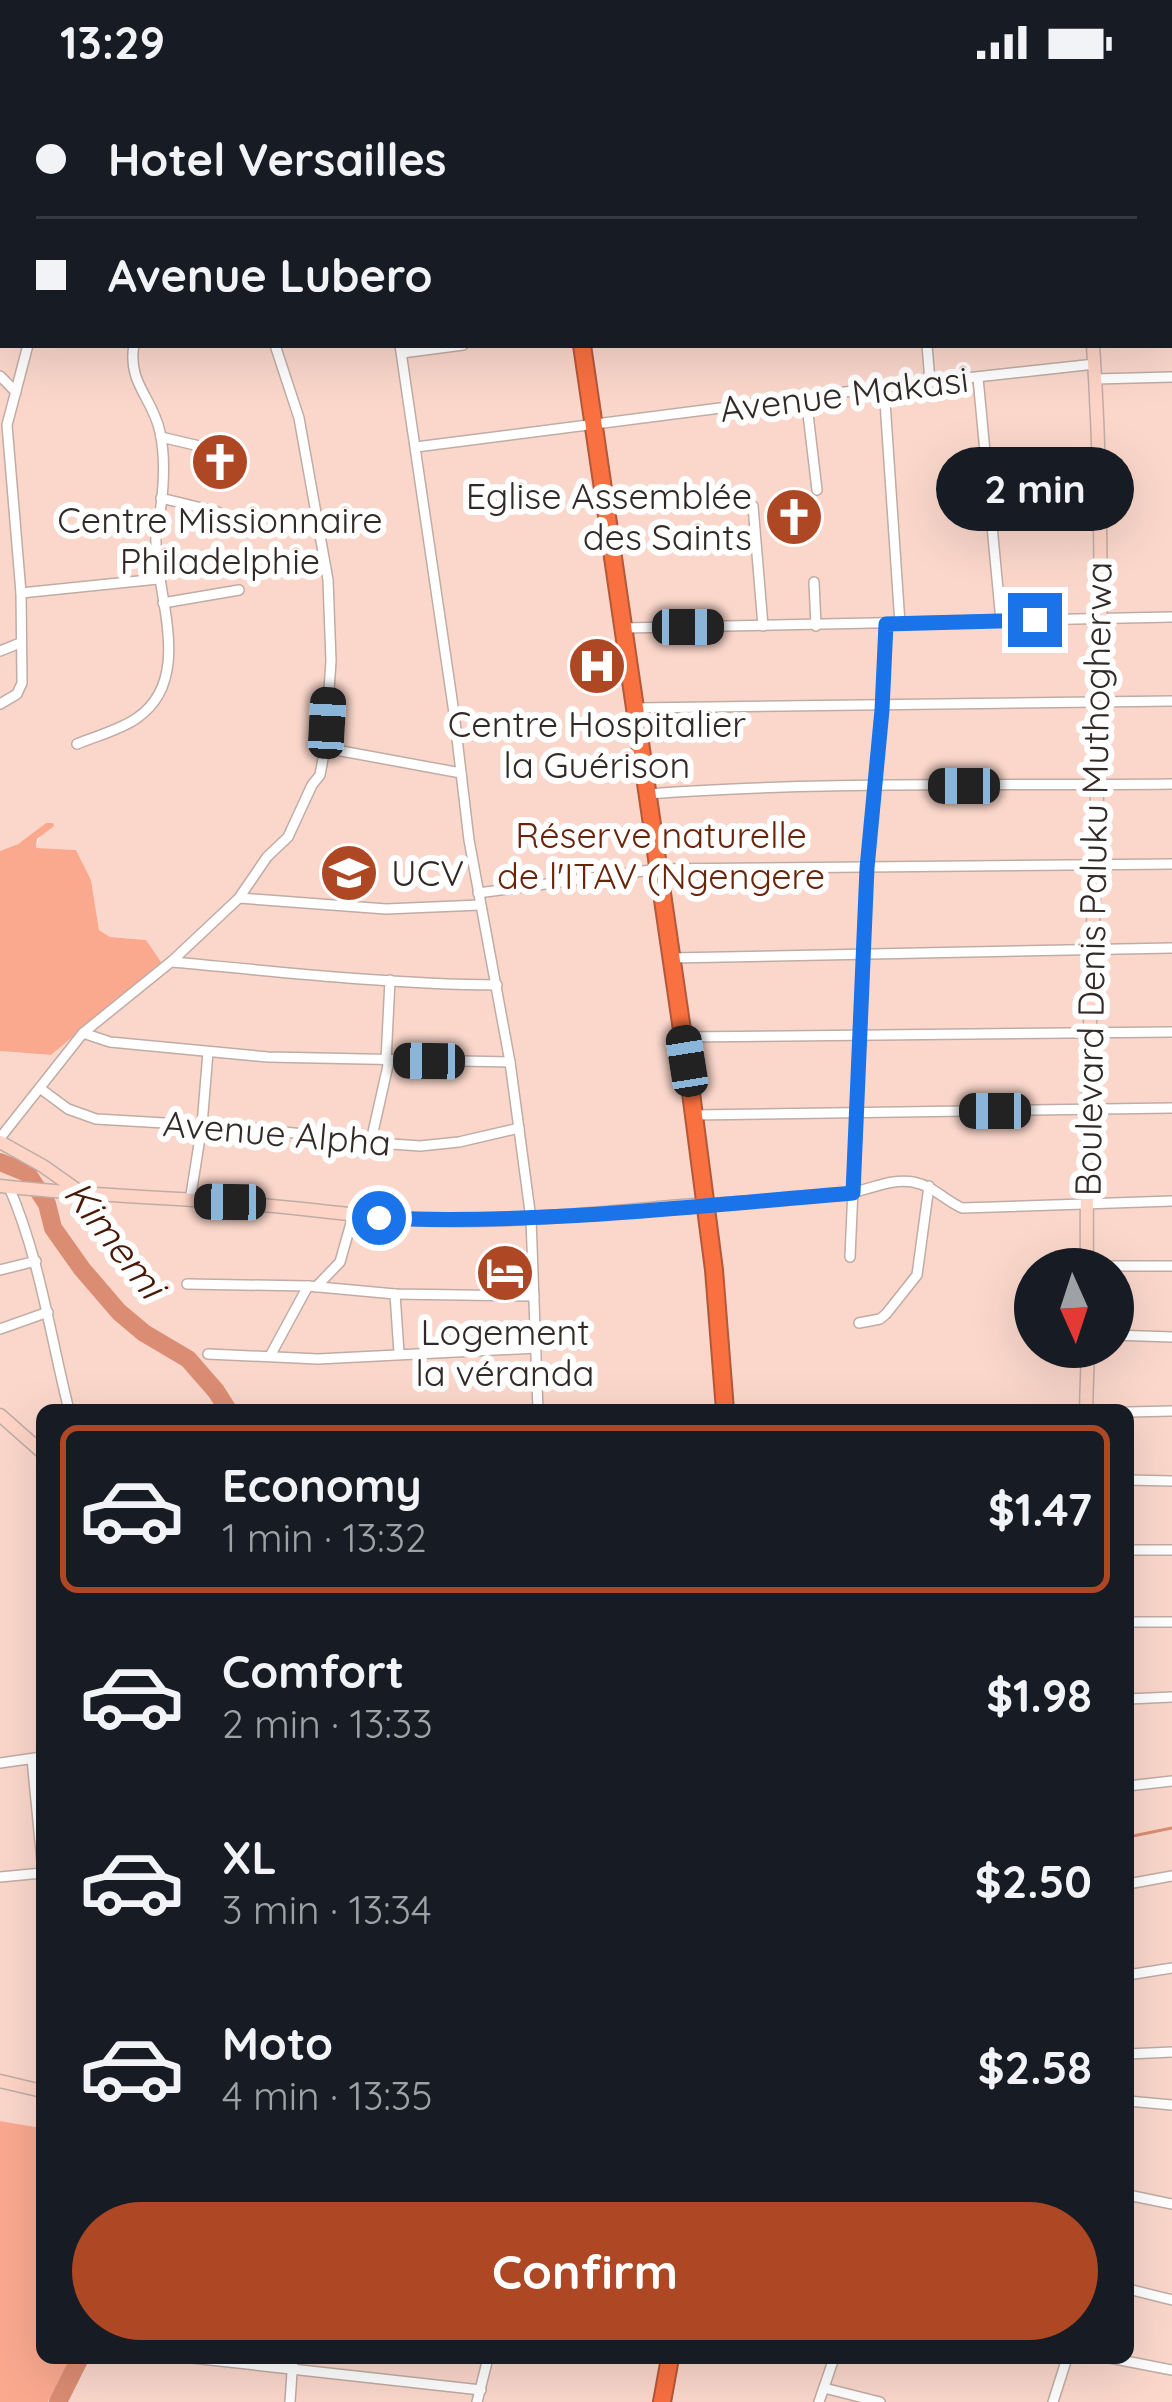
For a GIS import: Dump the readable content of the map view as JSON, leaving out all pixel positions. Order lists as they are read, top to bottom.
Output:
{
  "streets": {
    "street": ["Avenue Makasi", "Boulevard Denis Paluku Muthogherwa", "Avenue Alpha"]
  },
  "crossings": [
    ["Avenue Makasi", "Boulevard Denis Paluku Muthogherwa"]
  ],
  "water": ["Kimemi"],
  "parks": ["Réserve naturelle de l'ITAV (Ngengere"],
  "places": {
    "church": ["Centre Missionnaire Philadelphie", "Eglise Assemblée des Saints"],
    "hospital": ["Centre Hospitalier la Guérison"],
    "school or university": ["UCV"],
    "hotel": ["Logement la véranda"]
  },
  "north": "bottom",
  "page": {
    "status": "13:29",
    "banner": ["Hotel Versailles", "Avenue Lubero"],
    "bubble": "2 min",
    "list": [
      {
        "name": "Economy",
        "note": "1 min · 13:32",
        "value": "$1.47"
      },
      {
        "name": "Comfort",
        "note": "2 min · 13:33",
        "value": "$1.98"
      },
      {
        "name": "XL",
        "note": "3 min · 13:34",
        "value": "$2.50"
      },
      {
        "name": "Moto",
        "note": "4 min · 13:35",
        "value": "$2.58"
      }
    ],
    "buttons": "Confirm"
  }
}
